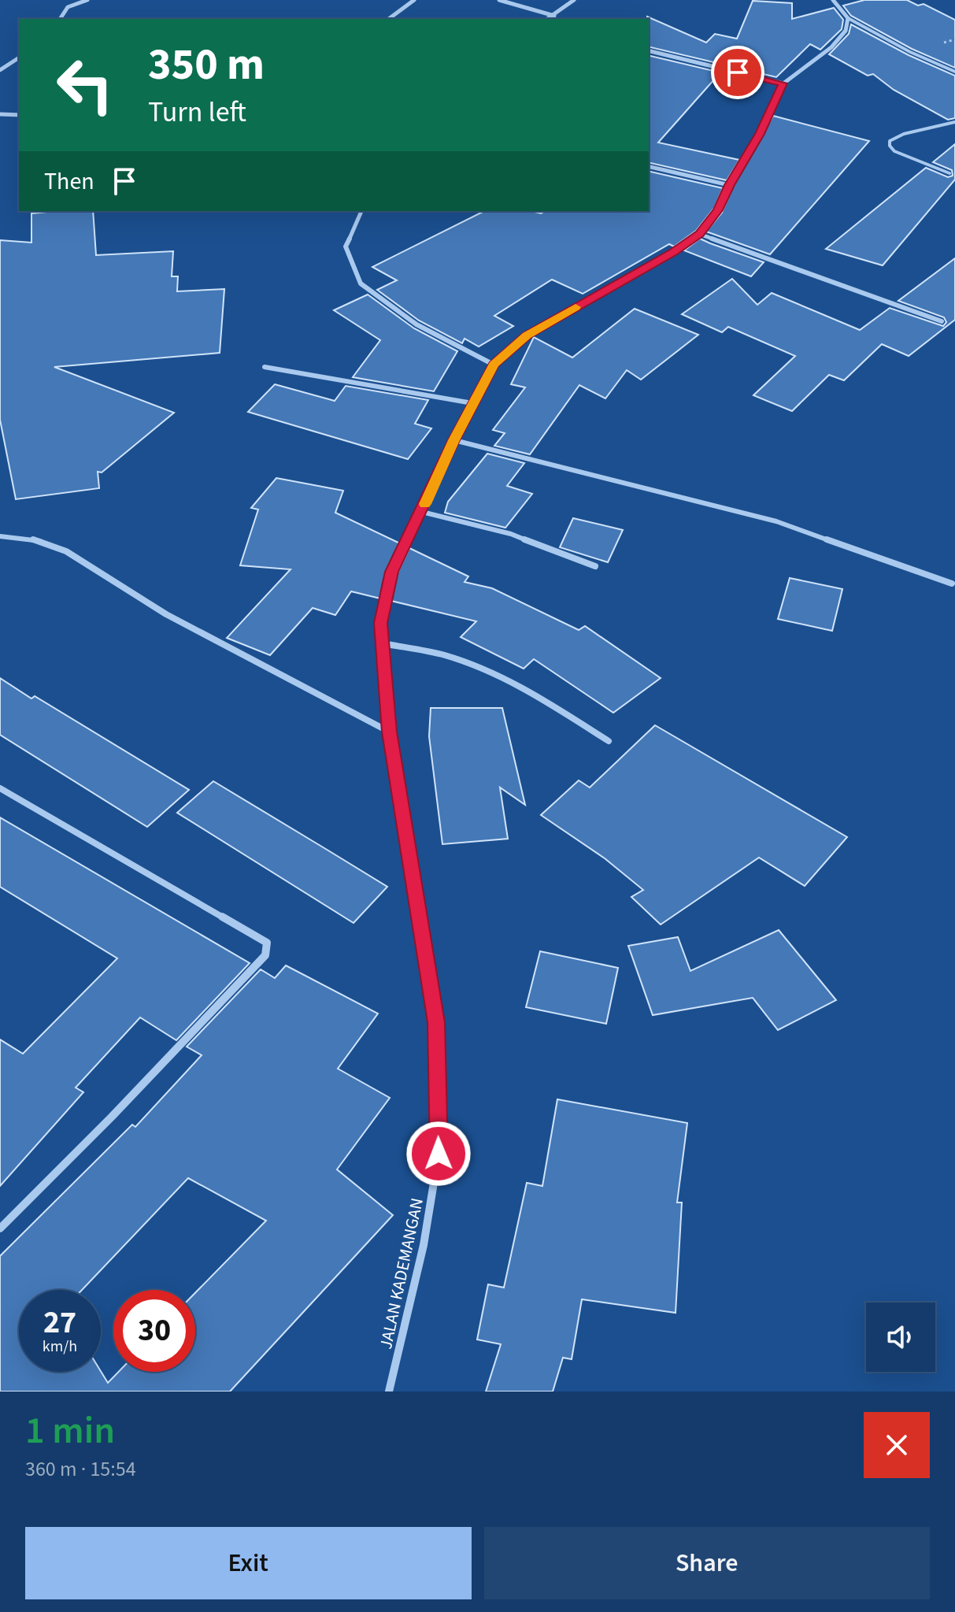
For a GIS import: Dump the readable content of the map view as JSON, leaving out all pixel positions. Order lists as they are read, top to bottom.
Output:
{
  "streets": {
    "street": ["JALAN KADEMANGAN"]
  },
  "page": {
    "turn": ["350 m", "Turn left"],
    "then": "Then",
    "speed": "27 km/h",
    "limit": "30",
    "heading": ["1 min", "360 m · 15:54"],
    "buttons": ["Exit", "Share"]
  }
}
